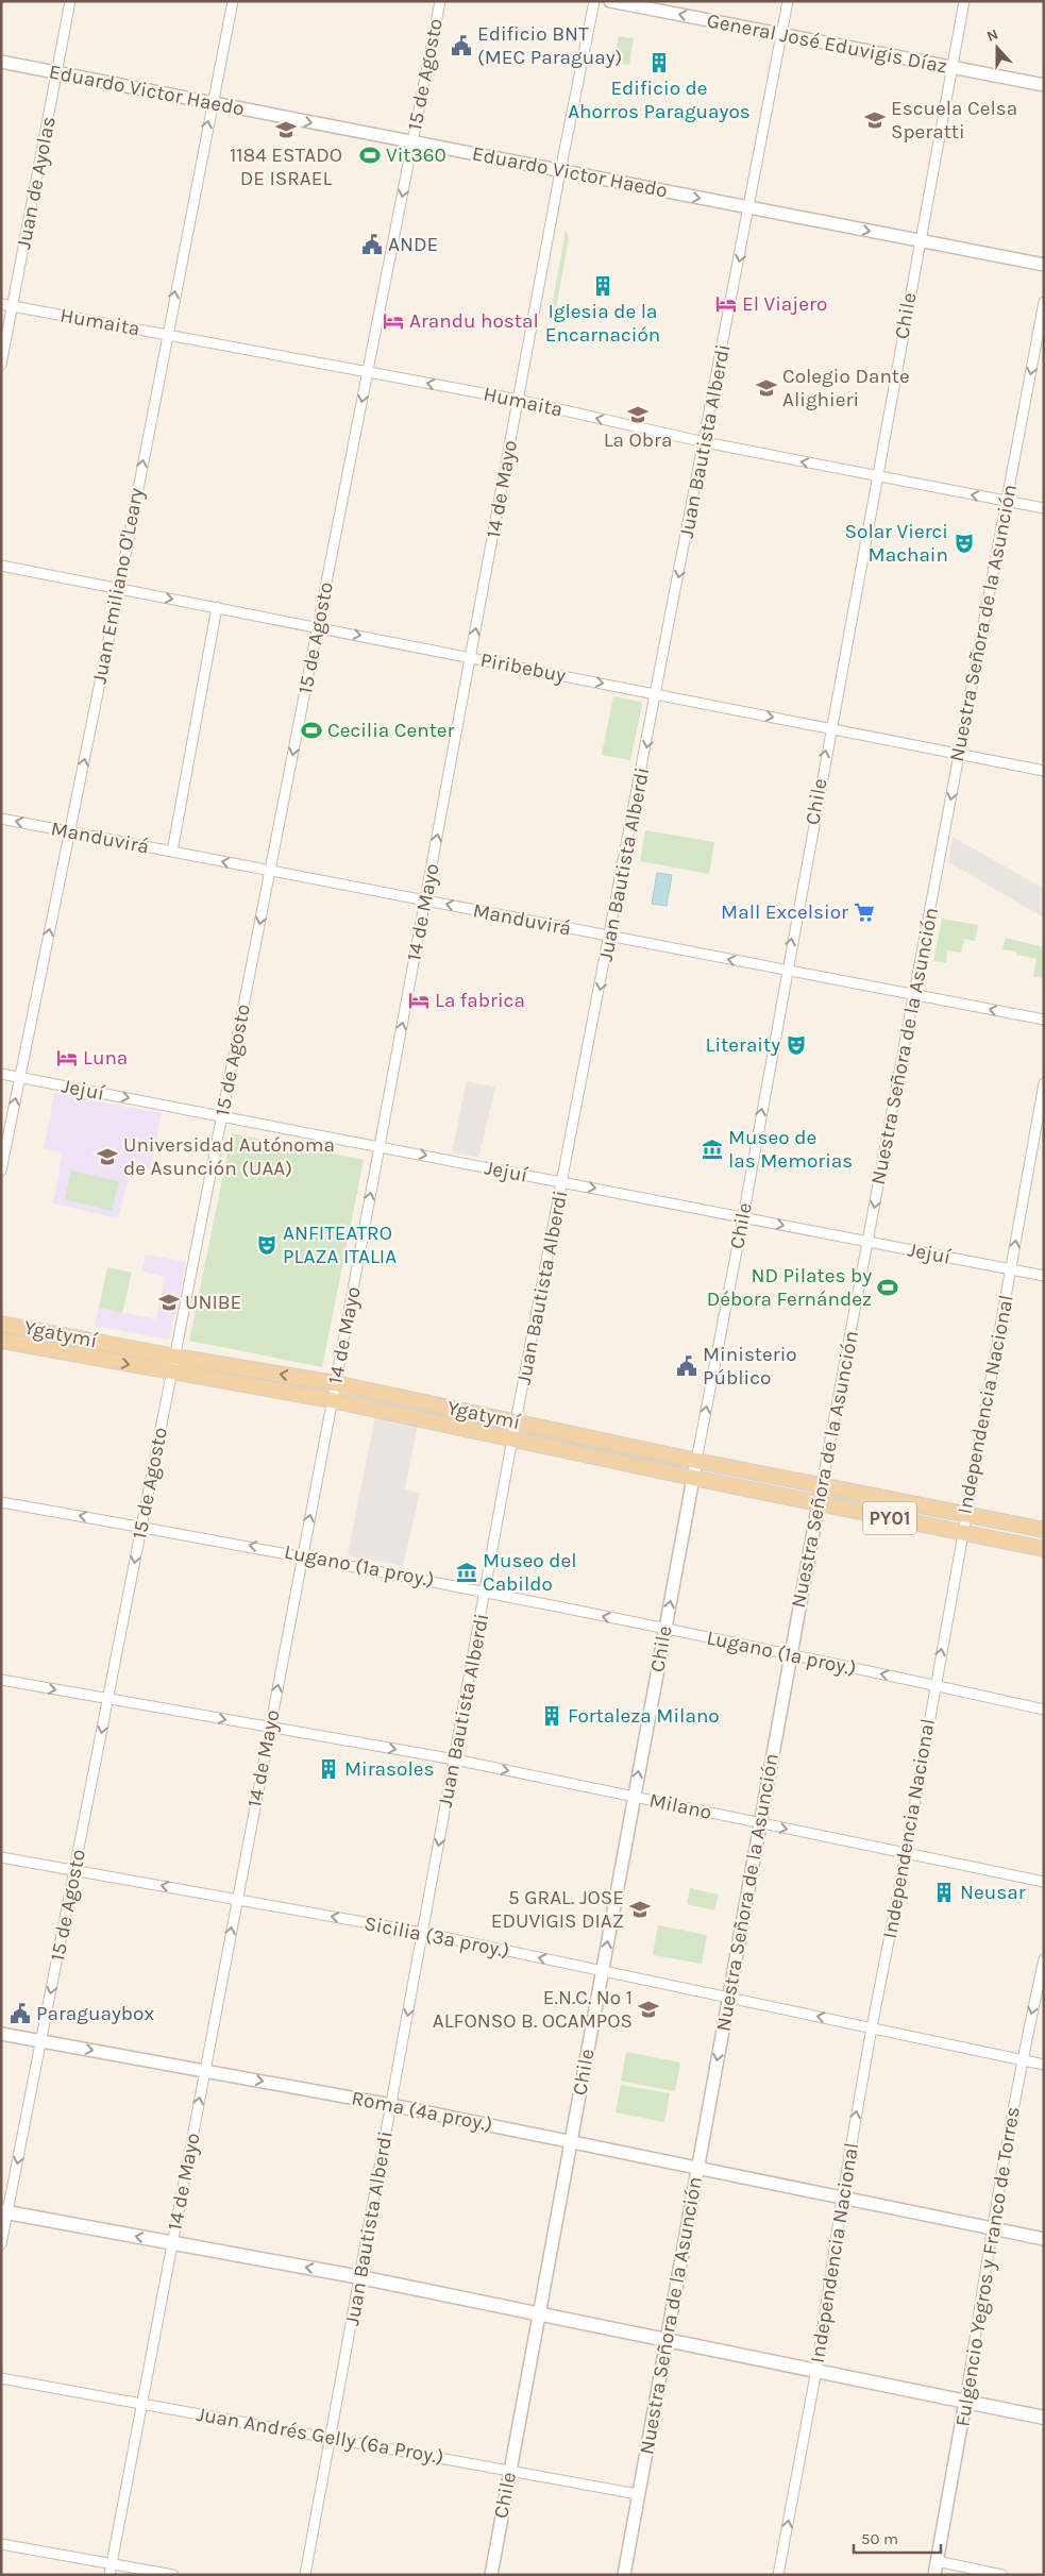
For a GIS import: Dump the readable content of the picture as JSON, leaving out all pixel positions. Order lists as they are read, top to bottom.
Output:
{
  "streets": {
    "main road": ["Ygatymí", "PY01"],
    "street": [
      "General José Eduvigis Díaz",
      "15 de Agosto",
      "Eduardo Victor Haedo",
      "Juan de Ayolas",
      "Chile",
      "Humaita",
      "Juan Bautista Alberdi",
      "14 de Mayo",
      "Juan Emiliano O'Leary",
      "Nuestra Señora de la Asunción",
      "Piribebuy",
      "Manduvirá",
      "Jejuí",
      "Independencia Nacional",
      "Lugano (1ª proy.)",
      "Milano",
      "Sicilia (3ª proy.)",
      "Roma (4ª proy.)",
      "Fulgencio Yegros y Franco de Torres",
      "Juan Andrés Gelly (6ª Proy.)"
    ]
  },
  "crossings": [
    ["General José Eduvigis Díaz", "Chile"],
    ["General José Eduvigis Díaz", "Juan Bautista Alberdi"],
    ["15 de Agosto", "Eduardo Victor Haedo"],
    ["15 de Agosto", "Humaita"],
    ["15 de Agosto", "Piribebuy"],
    ["15 de Agosto", "Manduvirá"],
    ["15 de Agosto", "Jejuí"],
    ["15 de Agosto", "Ygatymí"],
    ["15 de Agosto", "Lugano (1ª proy.)"],
    ["15 de Agosto", "Milano"],
    ["15 de Agosto", "Sicilia (3ª proy.)"],
    ["15 de Agosto", "Roma (4ª proy.)"],
    ["Eduardo Victor Haedo", "Juan de Ayolas"],
    ["Eduardo Victor Haedo", "Chile"],
    ["Eduardo Victor Haedo", "Juan Bautista Alberdi"],
    ["Eduardo Victor Haedo", "14 de Mayo"],
    ["Eduardo Victor Haedo", "Juan Emiliano O'Leary"],
    ["Juan de Ayolas", "Humaita"],
    ["Chile", "Humaita"],
    ["Chile", "Piribebuy"],
    ["Chile", "Manduvirá"],
    ["Chile", "Jejuí"],
    ["Chile", "Ygatymí"],
    ["Chile", "Lugano (1ª proy.)"],
    ["Chile", "Milano"],
    ["Chile", "Sicilia (3ª proy.)"],
    ["Chile", "Roma (4ª proy.)"],
    ["Chile", "Juan Andrés Gelly (6ª Proy.)"],
    ["Humaita", "Juan Bautista Alberdi"],
    ["Humaita", "14 de Mayo"],
    ["Humaita", "Juan Emiliano O'Leary"],
    ["Humaita", "Nuestra Señora de la Asunción"],
    ["Juan Bautista Alberdi", "Piribebuy"],
    ["Juan Bautista Alberdi", "Manduvirá"],
    ["Juan Bautista Alberdi", "Jejuí"],
    ["Juan Bautista Alberdi", "Ygatymí"],
    ["Juan Bautista Alberdi", "Lugano (1ª proy.)"],
    ["Juan Bautista Alberdi", "Milano"],
    ["Juan Bautista Alberdi", "Sicilia (3ª proy.)"],
    ["Juan Bautista Alberdi", "Roma (4ª proy.)"],
    ["Juan Bautista Alberdi", "Juan Andrés Gelly (6ª Proy.)"],
    ["14 de Mayo", "Piribebuy"],
    ["14 de Mayo", "Manduvirá"],
    ["14 de Mayo", "Jejuí"],
    ["14 de Mayo", "Ygatymí"],
    ["14 de Mayo", "Lugano (1ª proy.)"],
    ["14 de Mayo", "Milano"],
    ["14 de Mayo", "Sicilia (3ª proy.)"],
    ["14 de Mayo", "Roma (4ª proy.)"],
    ["14 de Mayo", "Juan Andrés Gelly (6ª Proy.)"],
    ["Juan Emiliano O'Leary", "Piribebuy"],
    ["Juan Emiliano O'Leary", "Manduvirá"],
    ["Juan Emiliano O'Leary", "Jejuí"],
    ["Nuestra Señora de la Asunción", "Piribebuy"],
    ["Nuestra Señora de la Asunción", "Manduvirá"],
    ["Nuestra Señora de la Asunción", "Jejuí"],
    ["Nuestra Señora de la Asunción", "Ygatymí"],
    ["Nuestra Señora de la Asunción", "Lugano (1ª proy.)"],
    ["Nuestra Señora de la Asunción", "Milano"],
    ["Nuestra Señora de la Asunción", "Sicilia (3ª proy.)"],
    ["Nuestra Señora de la Asunción", "Roma (4ª proy.)"],
    ["Nuestra Señora de la Asunción", "Juan Andrés Gelly (6ª Proy.)"],
    ["Jejuí", "Independencia Nacional"],
    ["Ygatymí", "Independencia Nacional"],
    ["Ygatymí", "PY01"],
    ["Independencia Nacional", "PY01"],
    ["Independencia Nacional", "Lugano (1ª proy.)"],
    ["Independencia Nacional", "Milano"],
    ["Independencia Nacional", "Sicilia (3ª proy.)"],
    ["Independencia Nacional", "Roma (4ª proy.)"],
    ["Sicilia (3ª proy.)", "Fulgencio Yegros y Franco de Torres"],
    ["Roma (4ª proy.)", "Fulgencio Yegros y Franco de Torres"]
  ],
  "one_way": [
    "General José Eduvigis Díaz",
    "15 de Agosto",
    "Eduardo Victor Haedo",
    "Chile",
    "Humaita",
    "Juan Bautista Alberdi",
    "14 de Mayo",
    "Juan Emiliano O'Leary",
    "Nuestra Señora de la Asunción",
    "Piribebuy",
    "Manduvirá",
    "Jejuí",
    "Independencia Nacional",
    "Lugano (1ª proy.)",
    "Milano",
    "Sicilia (3ª proy.)"
  ],
  "places": {
    "public building": [
      "Edificio BNT (MEC Paraguay)",
      "ANDE",
      "Ministerio Público",
      "Paraguaybox"
    ],
    "building": [
      "Edificio de Ahorros Paraguayos",
      "Iglesia de la Encarnación",
      "Fortaleza Milano",
      "Mirasoles",
      "Neusar"
    ],
    "school or university": [
      "Escuela Celsa Speratti",
      "1184 ESTADO DE ISRAEL",
      "Colegio Dante Alighieri",
      "La Obra",
      "Universidad Autónoma de Asunción (UAA)",
      "UNIBE",
      "5 GRAL. JOSE EDUVIGIS DIAZ",
      "E.N.C. Nº 1 ALFONSO B. OCAMPOS"
    ],
    "sports": ["Vit360", "Cecilia Center", "ND Pilates by Débora Fernández"],
    "hotel": [
      "El Viajero",
      "Arandu hostal",
      "La fabrica",
      "Luna"
    ],
    "theatre": ["Solar Vierci Machain", "Literaity", "ANFITEATRO PLAZA ITALIA"],
    "supermarket": ["Mall Excelsior"],
    "museum": ["Museo de las Memorias", "Museo del Cabildo"]
  },
  "scale_bar": "50 m",
  "north": "top"
}
